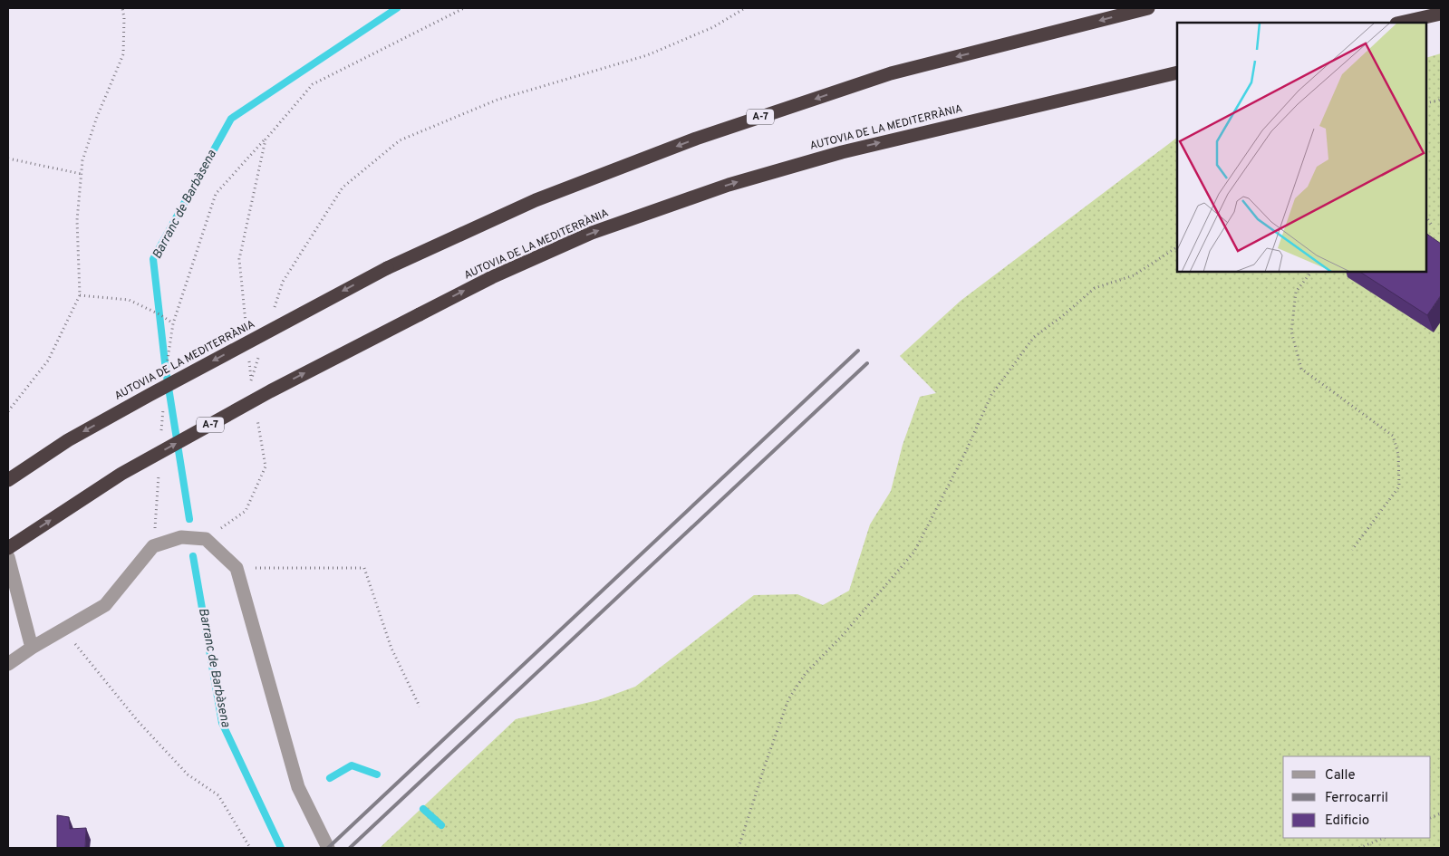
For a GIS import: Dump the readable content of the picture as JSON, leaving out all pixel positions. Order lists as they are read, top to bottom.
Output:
{
  "streets": {
    "highway": ["A-7", "AUTOVIA DE LA MEDITERRÀNIA"]
  },
  "water": ["Barranc de Barbàsena"],
  "legend": ["Calle", "Ferrocarril", "Edificio"]
}
